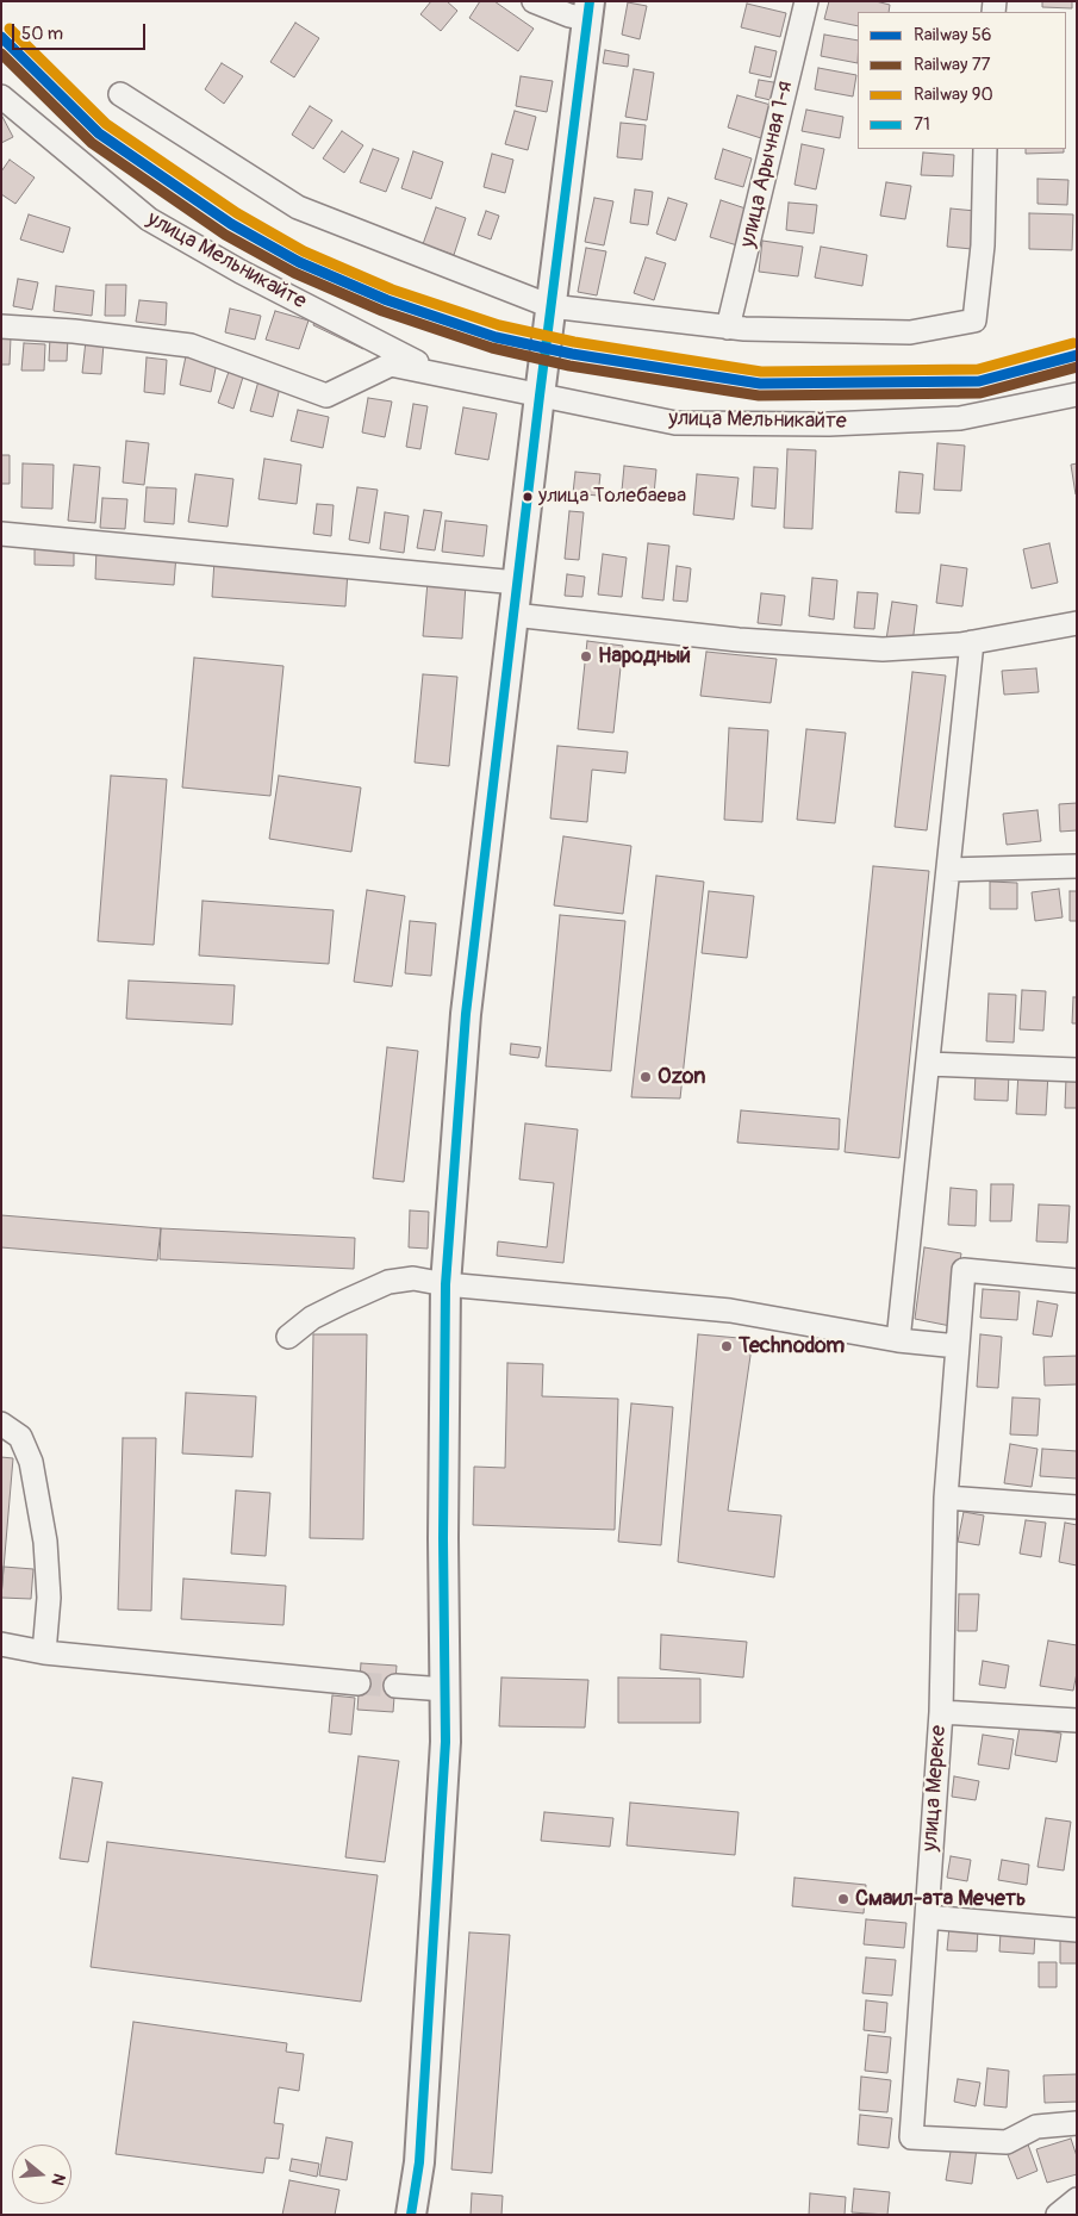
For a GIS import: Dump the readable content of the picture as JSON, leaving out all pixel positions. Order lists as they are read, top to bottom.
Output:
{
  "streets": {
    "street": ["улица Арычная 1-я", "улица Мельникайте", "улица Мереке"]
  },
  "places": [
    "улица Толебаева",
    "Народный",
    "Ozon",
    "Technodom",
    "Смаил-ата Мечеть"
  ],
  "lines": [
    "transit line 71",
    "rail line 90",
    "rail line 56",
    "rail line 77"
  ],
  "legend": [
    "Railway 56",
    "Railway 77",
    "Railway 90",
    "71"
  ],
  "scale_bar": "50 m",
  "north": "right"
}
